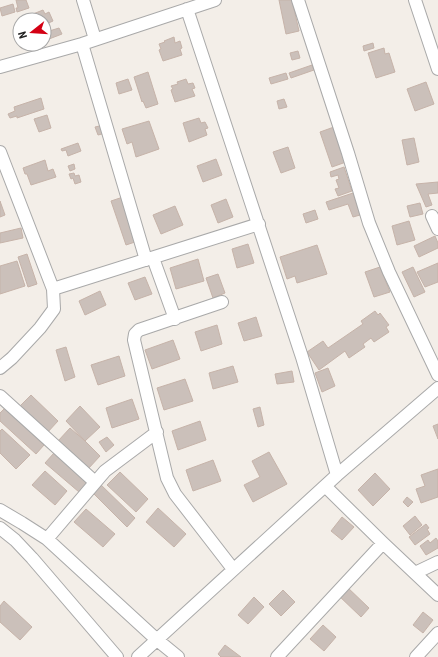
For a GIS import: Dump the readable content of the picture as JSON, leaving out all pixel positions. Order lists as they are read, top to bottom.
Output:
{
  "north": "left"
}
